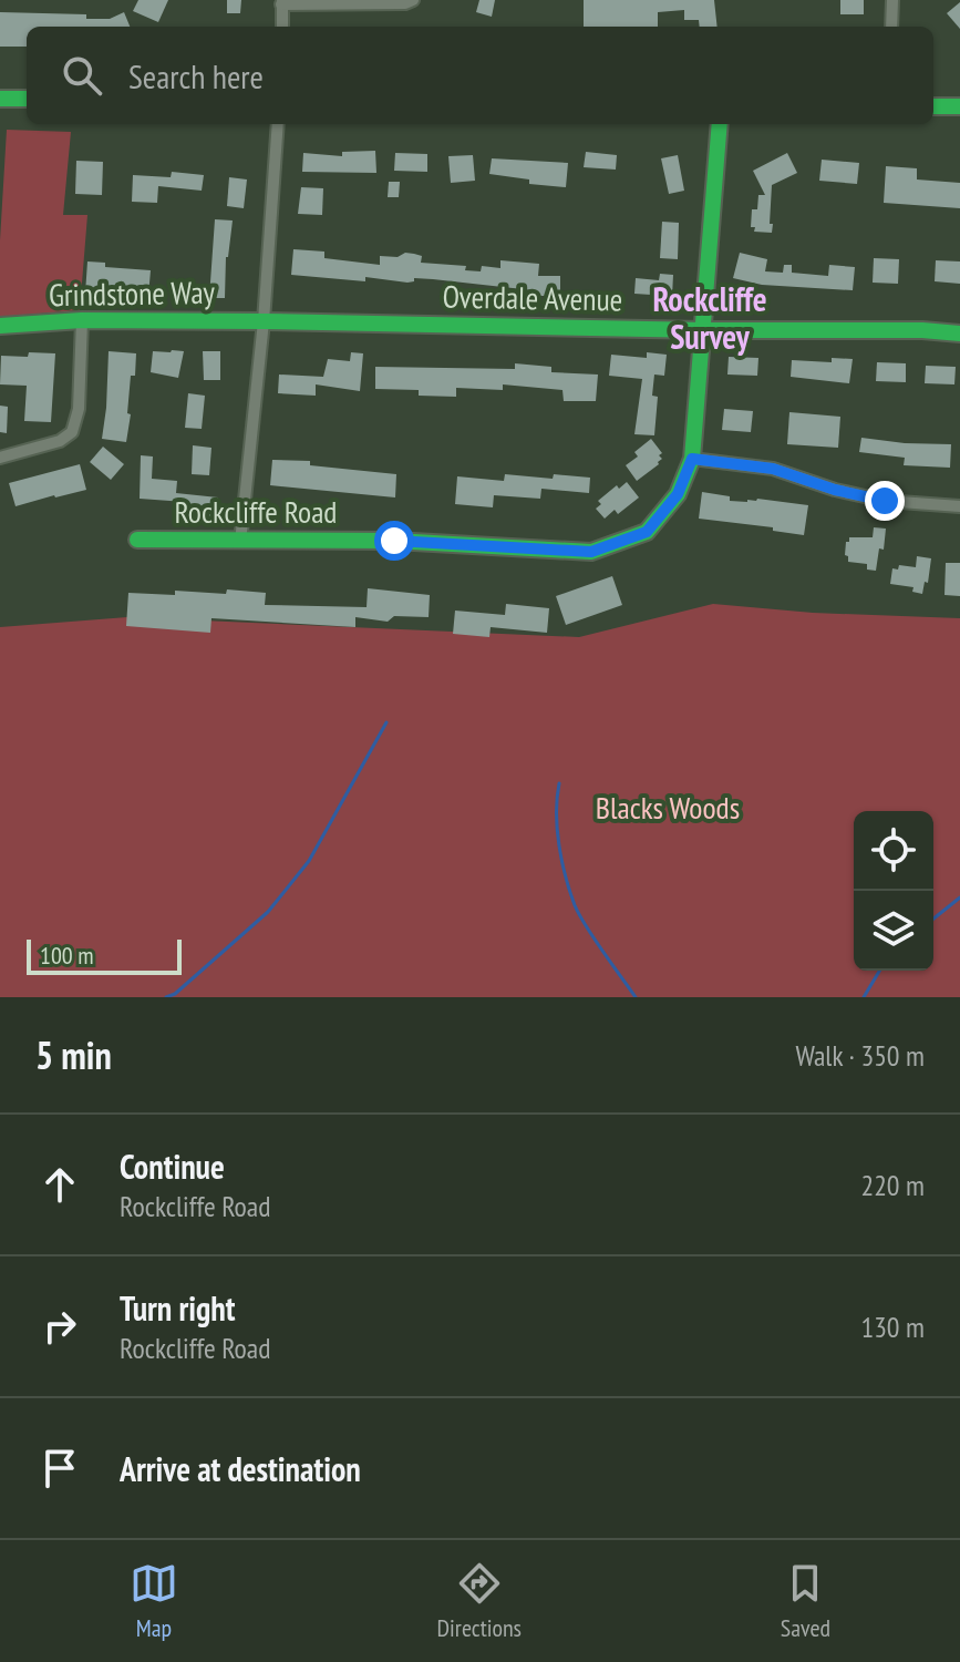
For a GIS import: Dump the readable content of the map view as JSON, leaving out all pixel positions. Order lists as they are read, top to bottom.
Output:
{
  "streets": {
    "street": ["Grindstone Way", "Overdale Avenue", "Rockcliffe Road"]
  },
  "crossings": [
    ["Grindstone Way", "Overdale Avenue"],
    ["Overdale Avenue", "Rockcliffe Road"]
  ],
  "districts": ["Rockcliffe Survey"],
  "parks": ["Blacks Woods"],
  "scale_bar": "100 m",
  "page": {
    "search": "Search here",
    "scale": "100 m",
    "heading": ["5 min", "Walk · 350 m"],
    "list": [
      ["Continue", "Rockcliffe Road", "220 m"],
      ["Turn right", "Rockcliffe Road", "130 m"],
      "Arrive at destination"
    ],
    "nav": ["Map", "Directions", "Saved"]
  }
}
